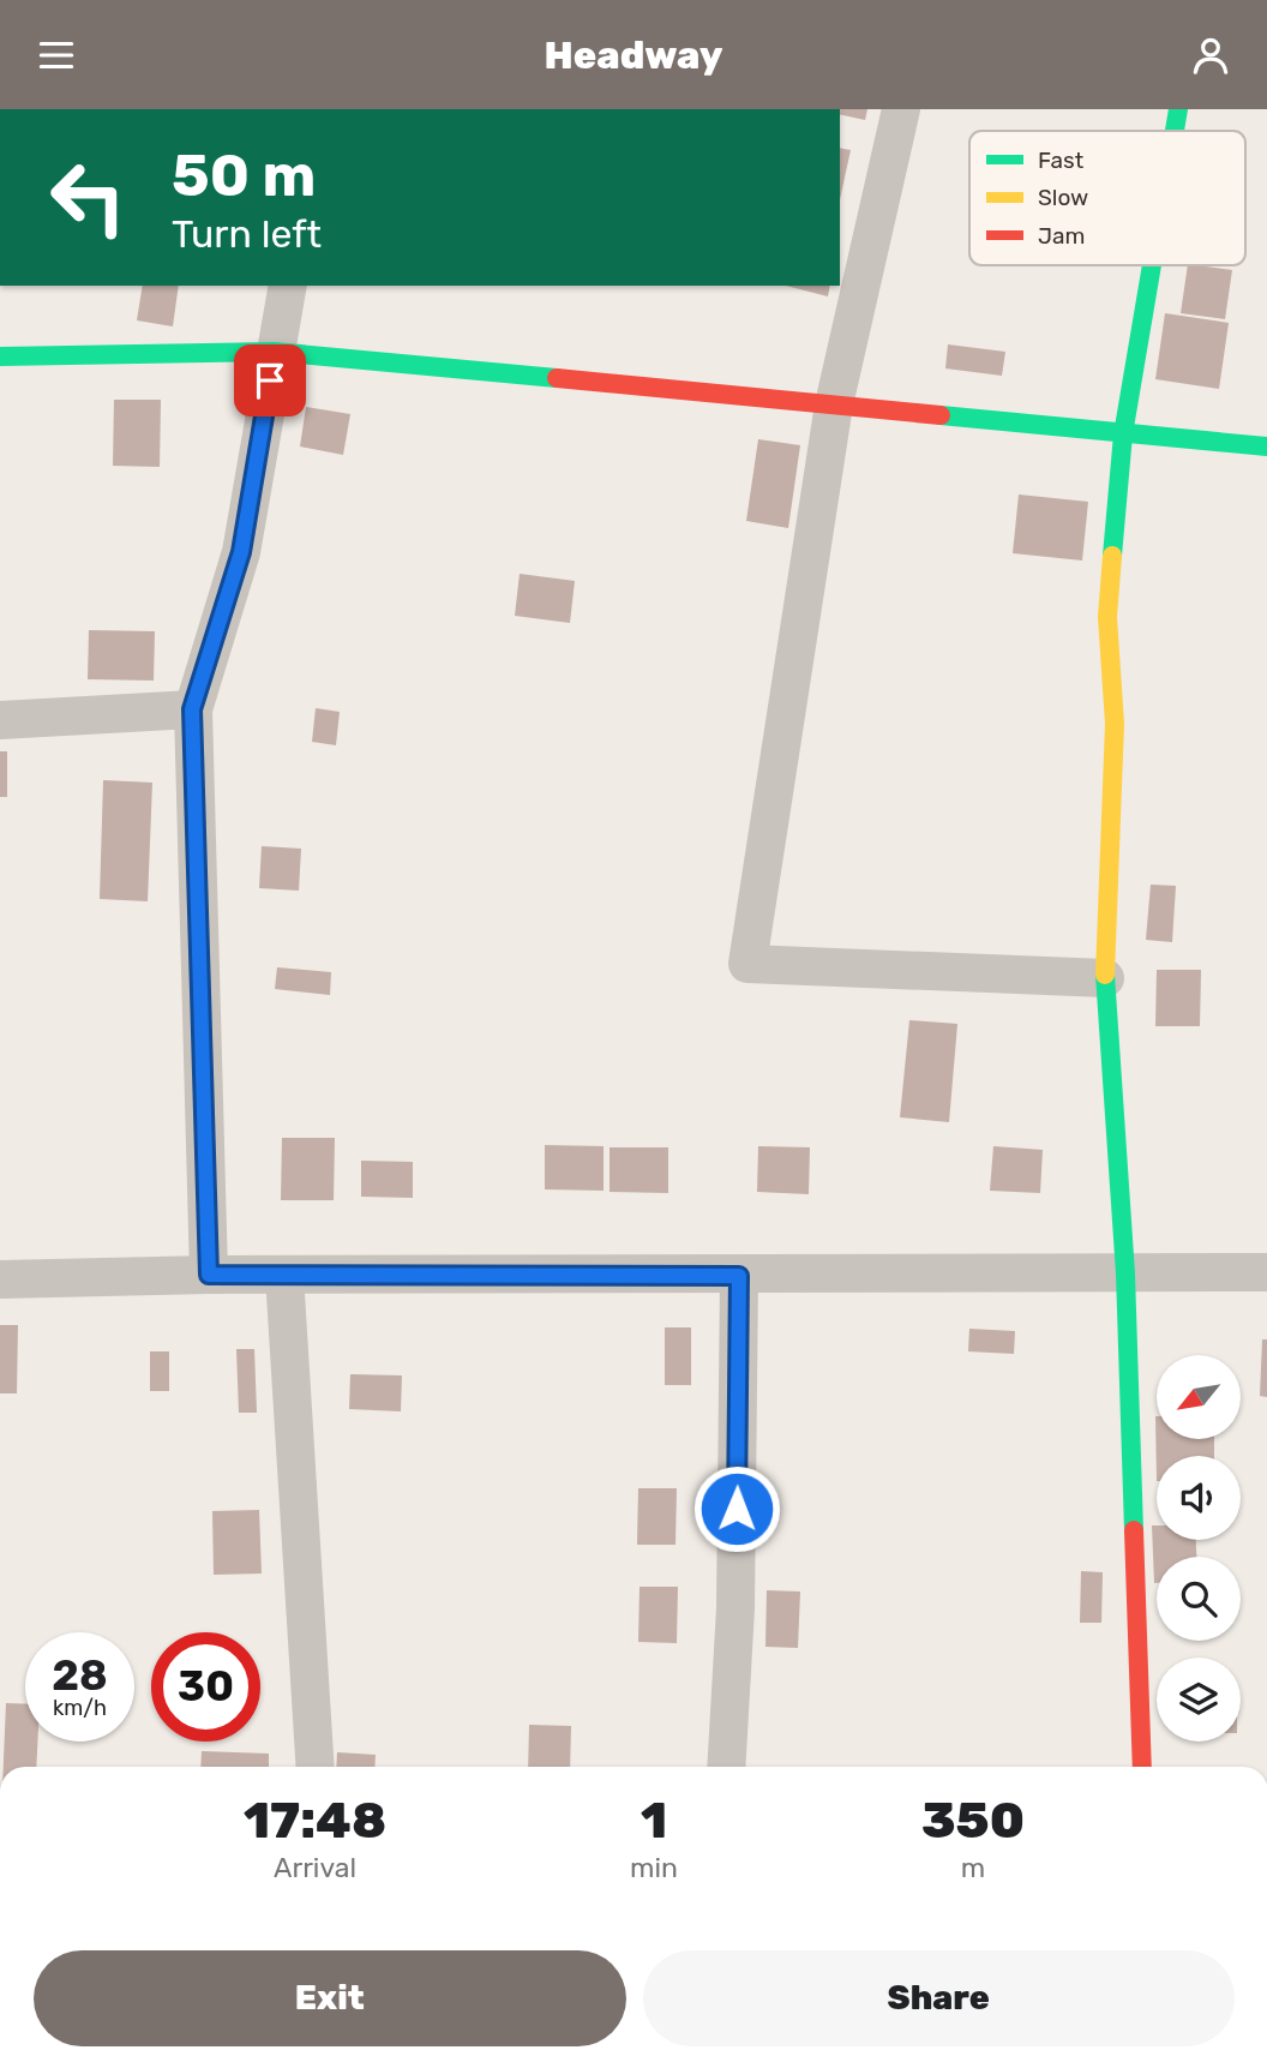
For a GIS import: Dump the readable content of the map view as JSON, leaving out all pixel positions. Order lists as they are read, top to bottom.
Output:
{
  "legend": ["Fast", "Slow", "Jam"],
  "north": "bottom left",
  "page": {
    "header": "Headway",
    "turn": ["50 m", "Turn left"],
    "speed": "28 km/h",
    "limit": "30",
    "eta": [
      "17:48",
      "Arrival",
      "1",
      "min",
      "350",
      "m"
    ],
    "buttons": ["Exit", "Share"]
  }
}
